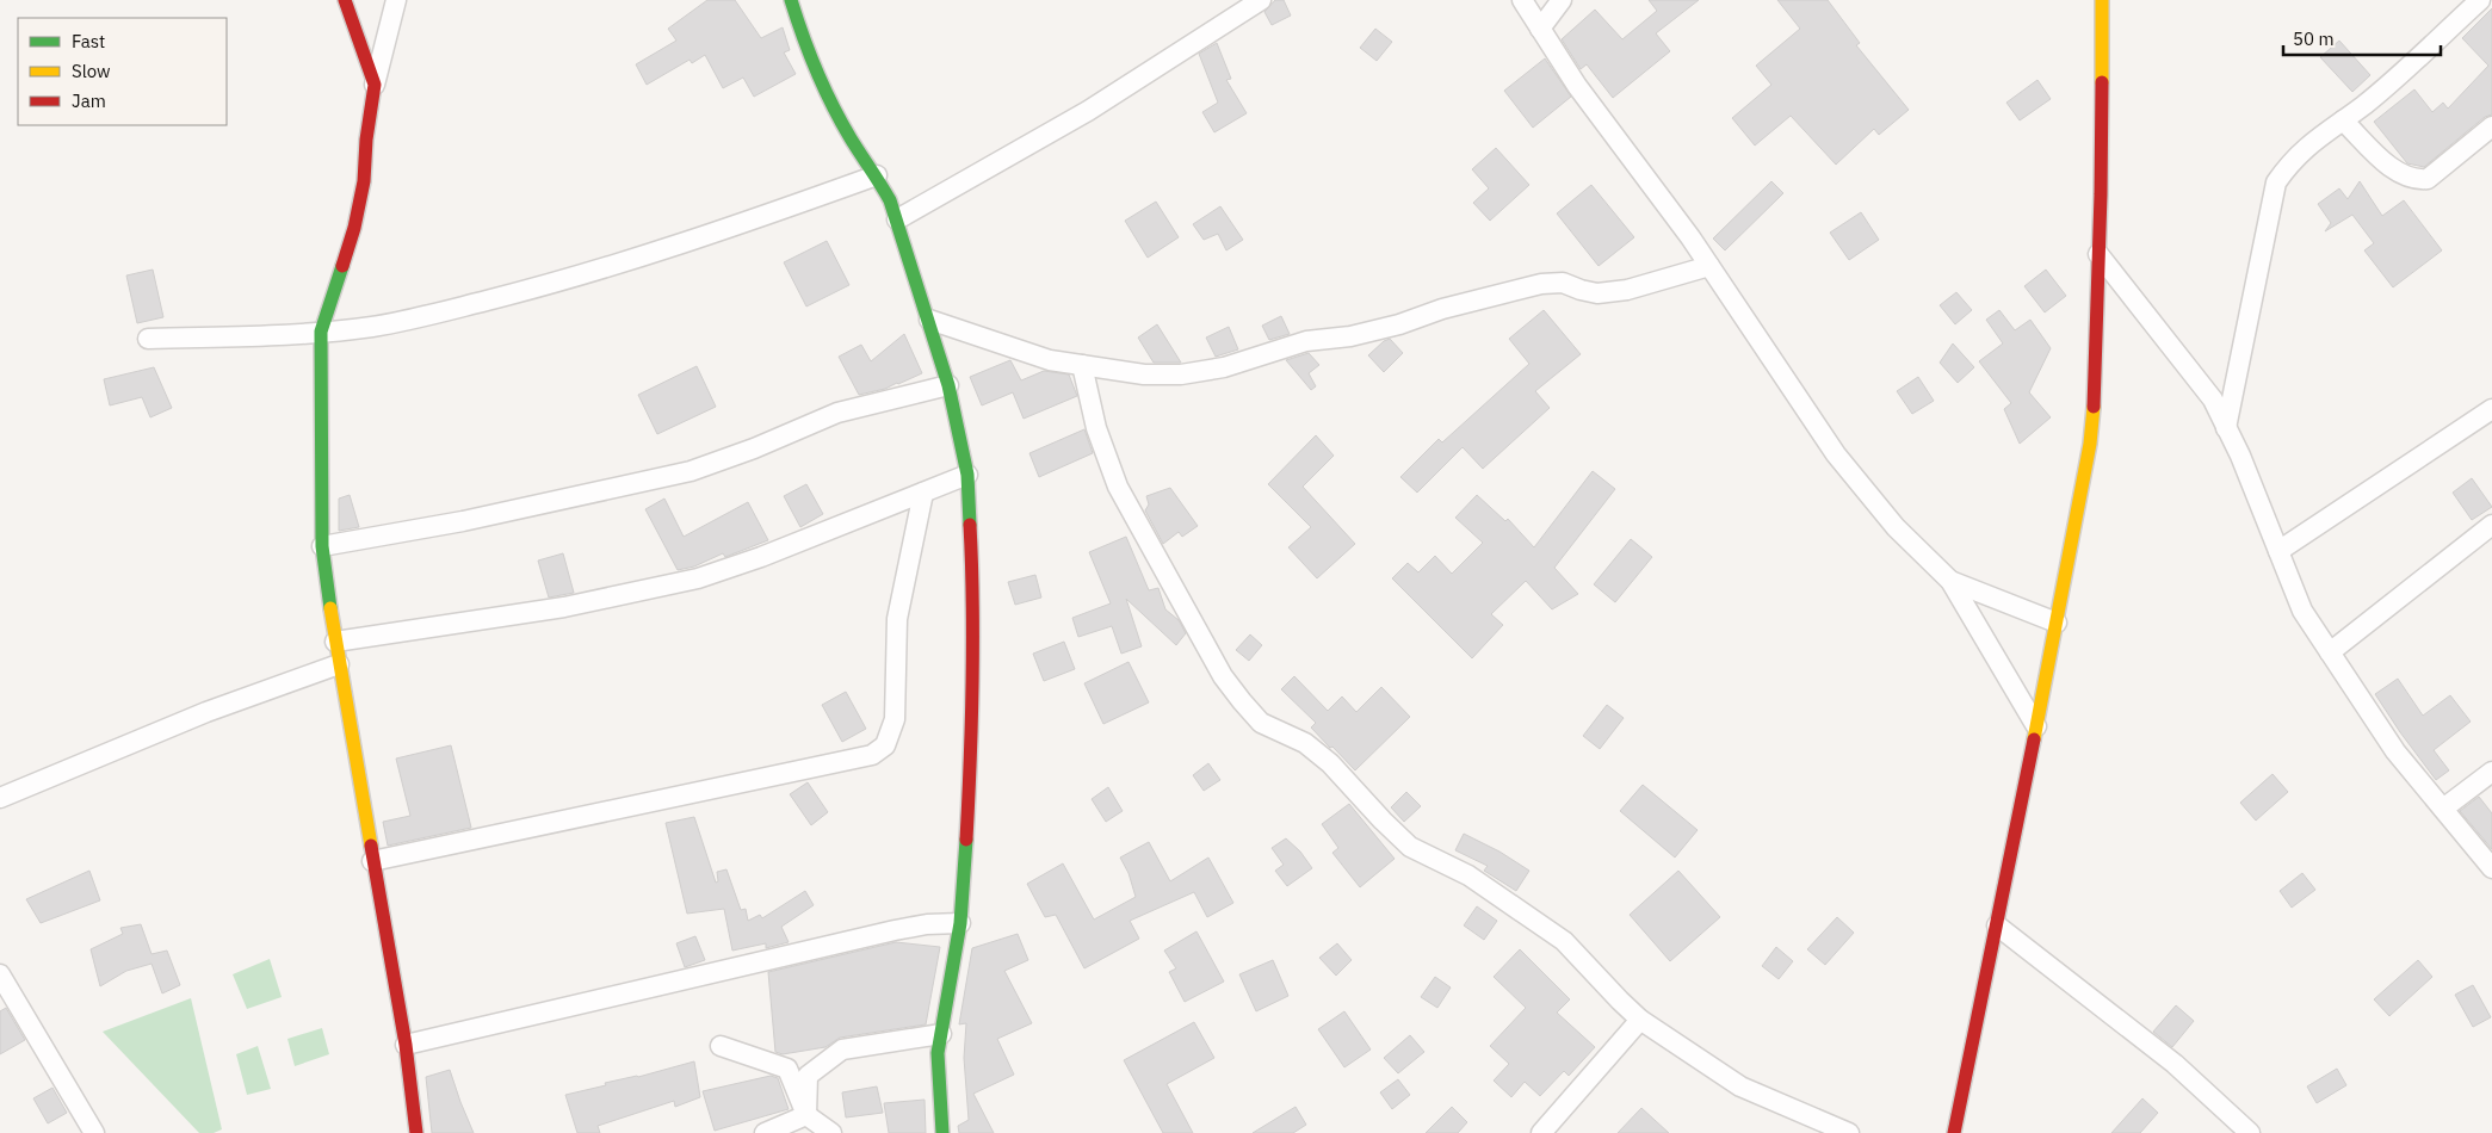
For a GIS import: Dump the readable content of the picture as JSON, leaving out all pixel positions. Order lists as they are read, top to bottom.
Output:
{
  "legend": ["Fast", "Slow", "Jam"],
  "scale_bar": "50 m"
}
